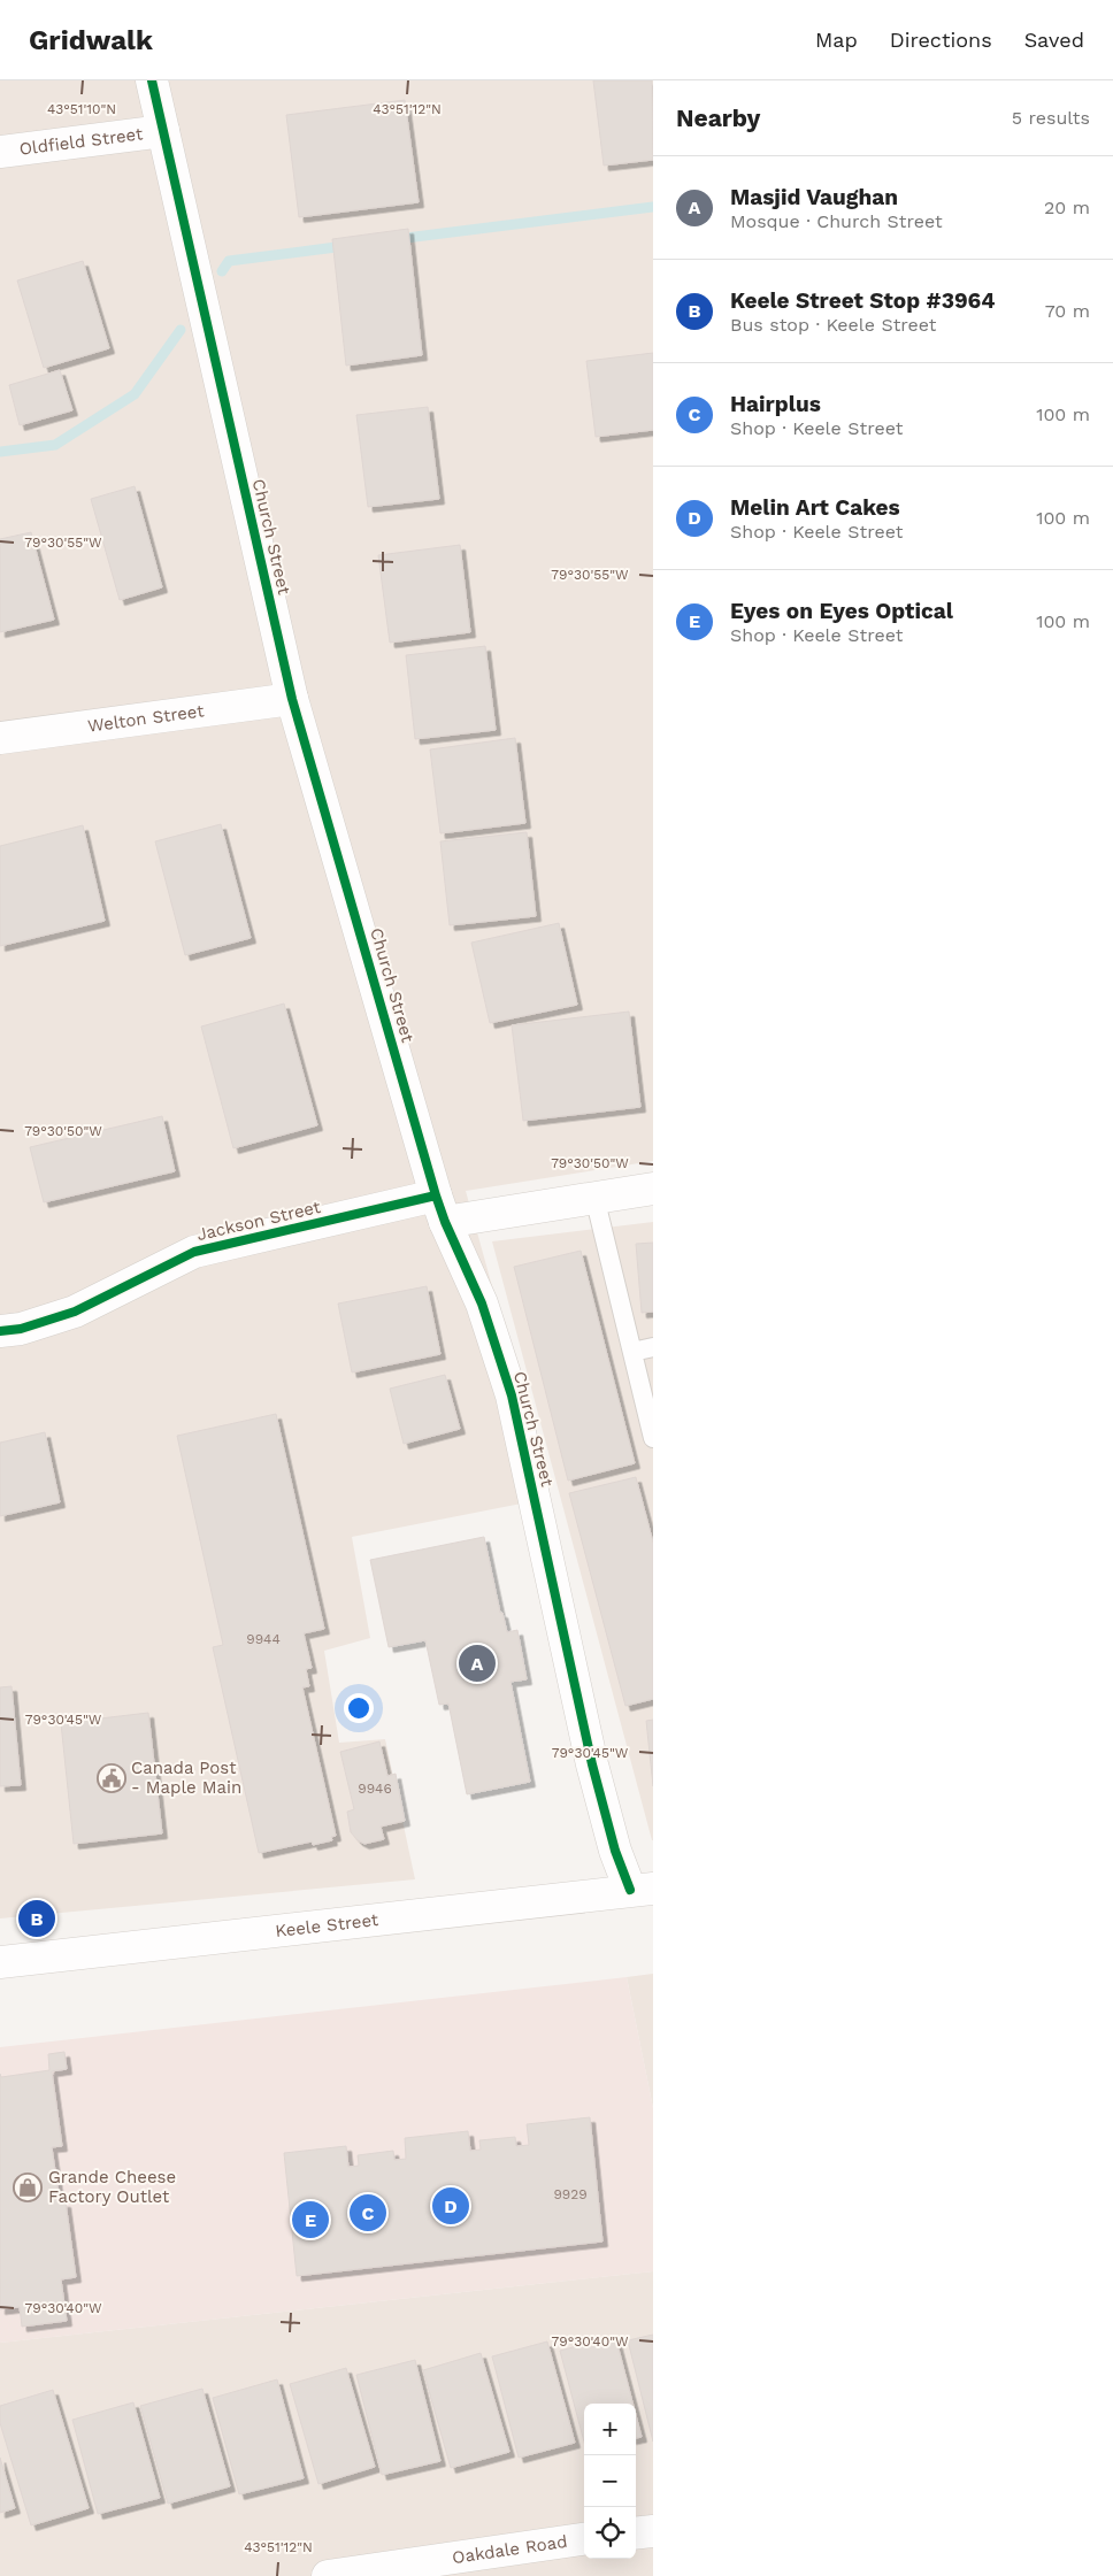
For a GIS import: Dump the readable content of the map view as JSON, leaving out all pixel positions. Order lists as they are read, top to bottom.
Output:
{
  "streets": {
    "street": [
      "Oldfield Street",
      "Church Street",
      "Welton Street",
      "Jackson Street",
      "Keele Street",
      "Oakdale Road"
    ]
  },
  "crossings": [
    ["Oldfield Street", "Church Street"],
    ["Church Street", "Welton Street"],
    ["Church Street", "Jackson Street"],
    ["Church Street", "Keele Street"]
  ],
  "places": {
    "public building": ["Canada Post - Maple Main"],
    "shop": ["Grande Cheese Factory Outlet"]
  },
  "house_numbers": ["9944", "9946", "9929"],
  "page": {
    "header": "Gridwalk",
    "nav": ["Map", "Directions", "Saved"],
    "heading": ["Nearby", "5 results"],
    "list": [
      {
        "mark": "A",
        "name": "Masjid Vaughan",
        "note": "Mosque · Church Street",
        "value": "20 m"
      },
      {
        "mark": "B",
        "name": "Keele Street Stop #3964",
        "note": "Bus stop · Keele Street",
        "value": "70 m"
      },
      {
        "mark": "C",
        "name": "Hairplus",
        "note": "Shop · Keele Street",
        "value": "100 m"
      },
      {
        "mark": "D",
        "name": "Melin Art Cakes",
        "note": "Shop · Keele Street",
        "value": "100 m"
      },
      {
        "mark": "E",
        "name": "Eyes on Eyes Optical",
        "note": "Shop · Keele Street",
        "value": "100 m"
      }
    ],
    "pins": [
      "A",
      "B",
      "D",
      "C",
      "E"
    ],
    "map_buttons": ["+", "−"]
  },
  "coordinates": [
    "43°51'12\"N",
    "43°51'10\"N",
    "79°30'55\"W",
    "79°30'50\"W",
    "79°30'45\"W",
    "79°30'40\"W"
  ]
}
